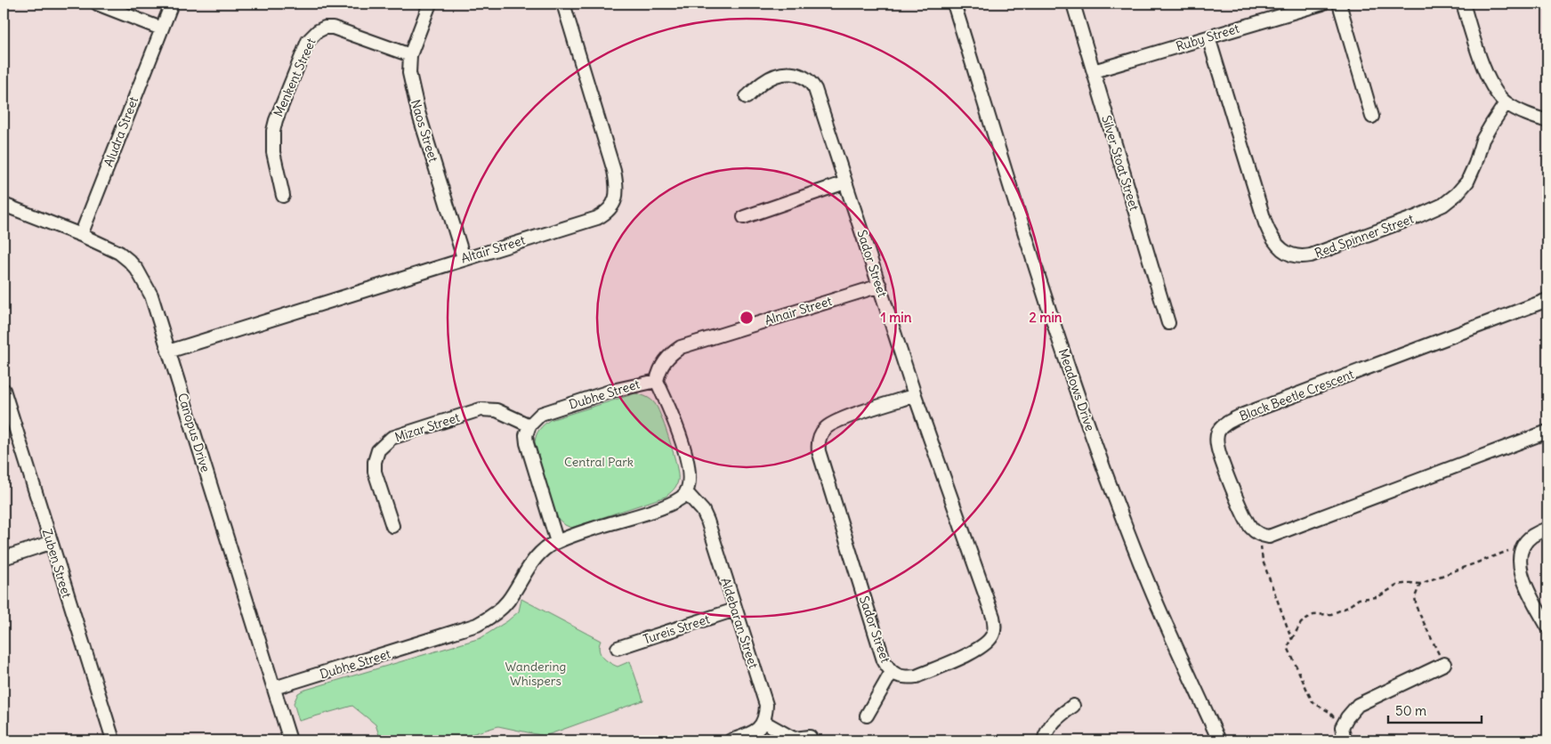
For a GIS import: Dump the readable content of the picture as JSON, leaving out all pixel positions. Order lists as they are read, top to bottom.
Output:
{
  "streets": {
    "street": [
      "Ruby Street",
      "Menkent Street",
      "Naos Street",
      "Aludra Street",
      "Silver Stoat Street",
      "Red Spinner Street",
      "Altair Street",
      "Sador Street",
      "Alnair Street",
      "Meadows Drive",
      "Dubhe Street",
      "Black Beetle Crescent",
      "Mizar Street",
      "Canopus Drive",
      "Zuben Street",
      "Aldebaran Street",
      "Tureis Street"
    ]
  },
  "crossings": [
    ["Ruby Street", "Silver Stoat Street"],
    ["Ruby Street", "Red Spinner Street"],
    ["Menkent Street", "Naos Street"],
    ["Naos Street", "Altair Street"],
    ["Aludra Street", "Canopus Drive"],
    ["Altair Street", "Canopus Drive"],
    ["Sador Street", "Alnair Street"],
    ["Alnair Street", "Dubhe Street"],
    ["Dubhe Street", "Mizar Street"],
    ["Dubhe Street", "Canopus Drive"],
    ["Dubhe Street", "Aldebaran Street"],
    ["Aldebaran Street", "Tureis Street"]
  ],
  "parks": ["Central Park", "Wandering Whispers"],
  "scale_bar": "50 m",
  "rings": ["1 min", "2 min"]
}
